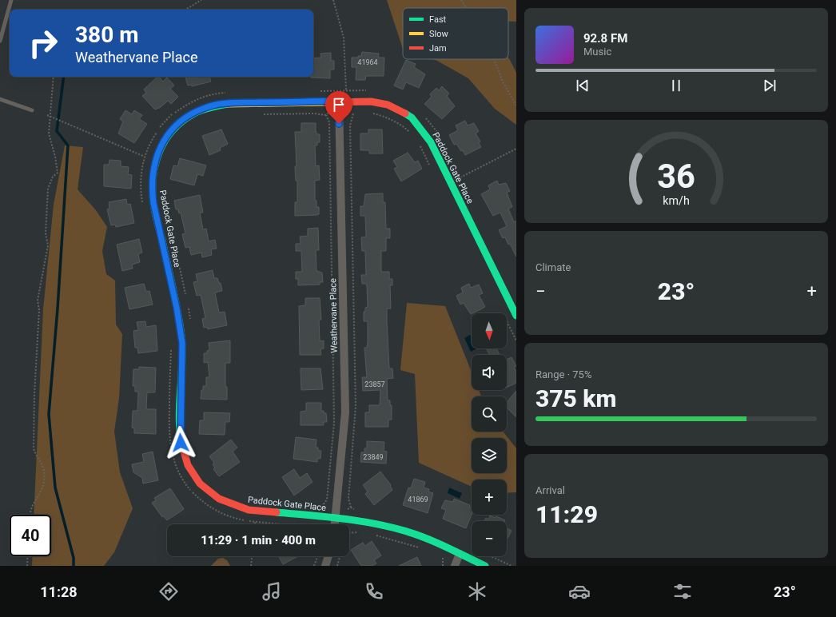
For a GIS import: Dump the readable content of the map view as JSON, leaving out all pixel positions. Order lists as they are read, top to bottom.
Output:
{
  "streets": {
    "street": ["Paddock Gate Place", "Weathervane Place"]
  },
  "crossings": [
    ["Paddock Gate Place", "Weathervane Place"]
  ],
  "house_numbers": [
    "41964",
    "23857",
    "23849",
    "41869"
  ],
  "legend": ["Fast", "Slow", "Jam"],
  "north": "bottom",
  "page": {
    "turn": ["380 m", "Weathervane Place"],
    "song": ["92.8 FM", "Music"],
    "tile": [
      "Climate",
      ["Range · 75%", "375 km"],
      ["Arrival", "11:29"]
    ],
    "heat": ["−", "23°", "+"],
    "map_buttons": ["+", "−"],
    "limit": "40",
    "trip": "11:29 · 1 min · 400 m",
    "tabs": ["11:28", "23°"],
    "gauge": ["36", "km/h"]
  }
}
